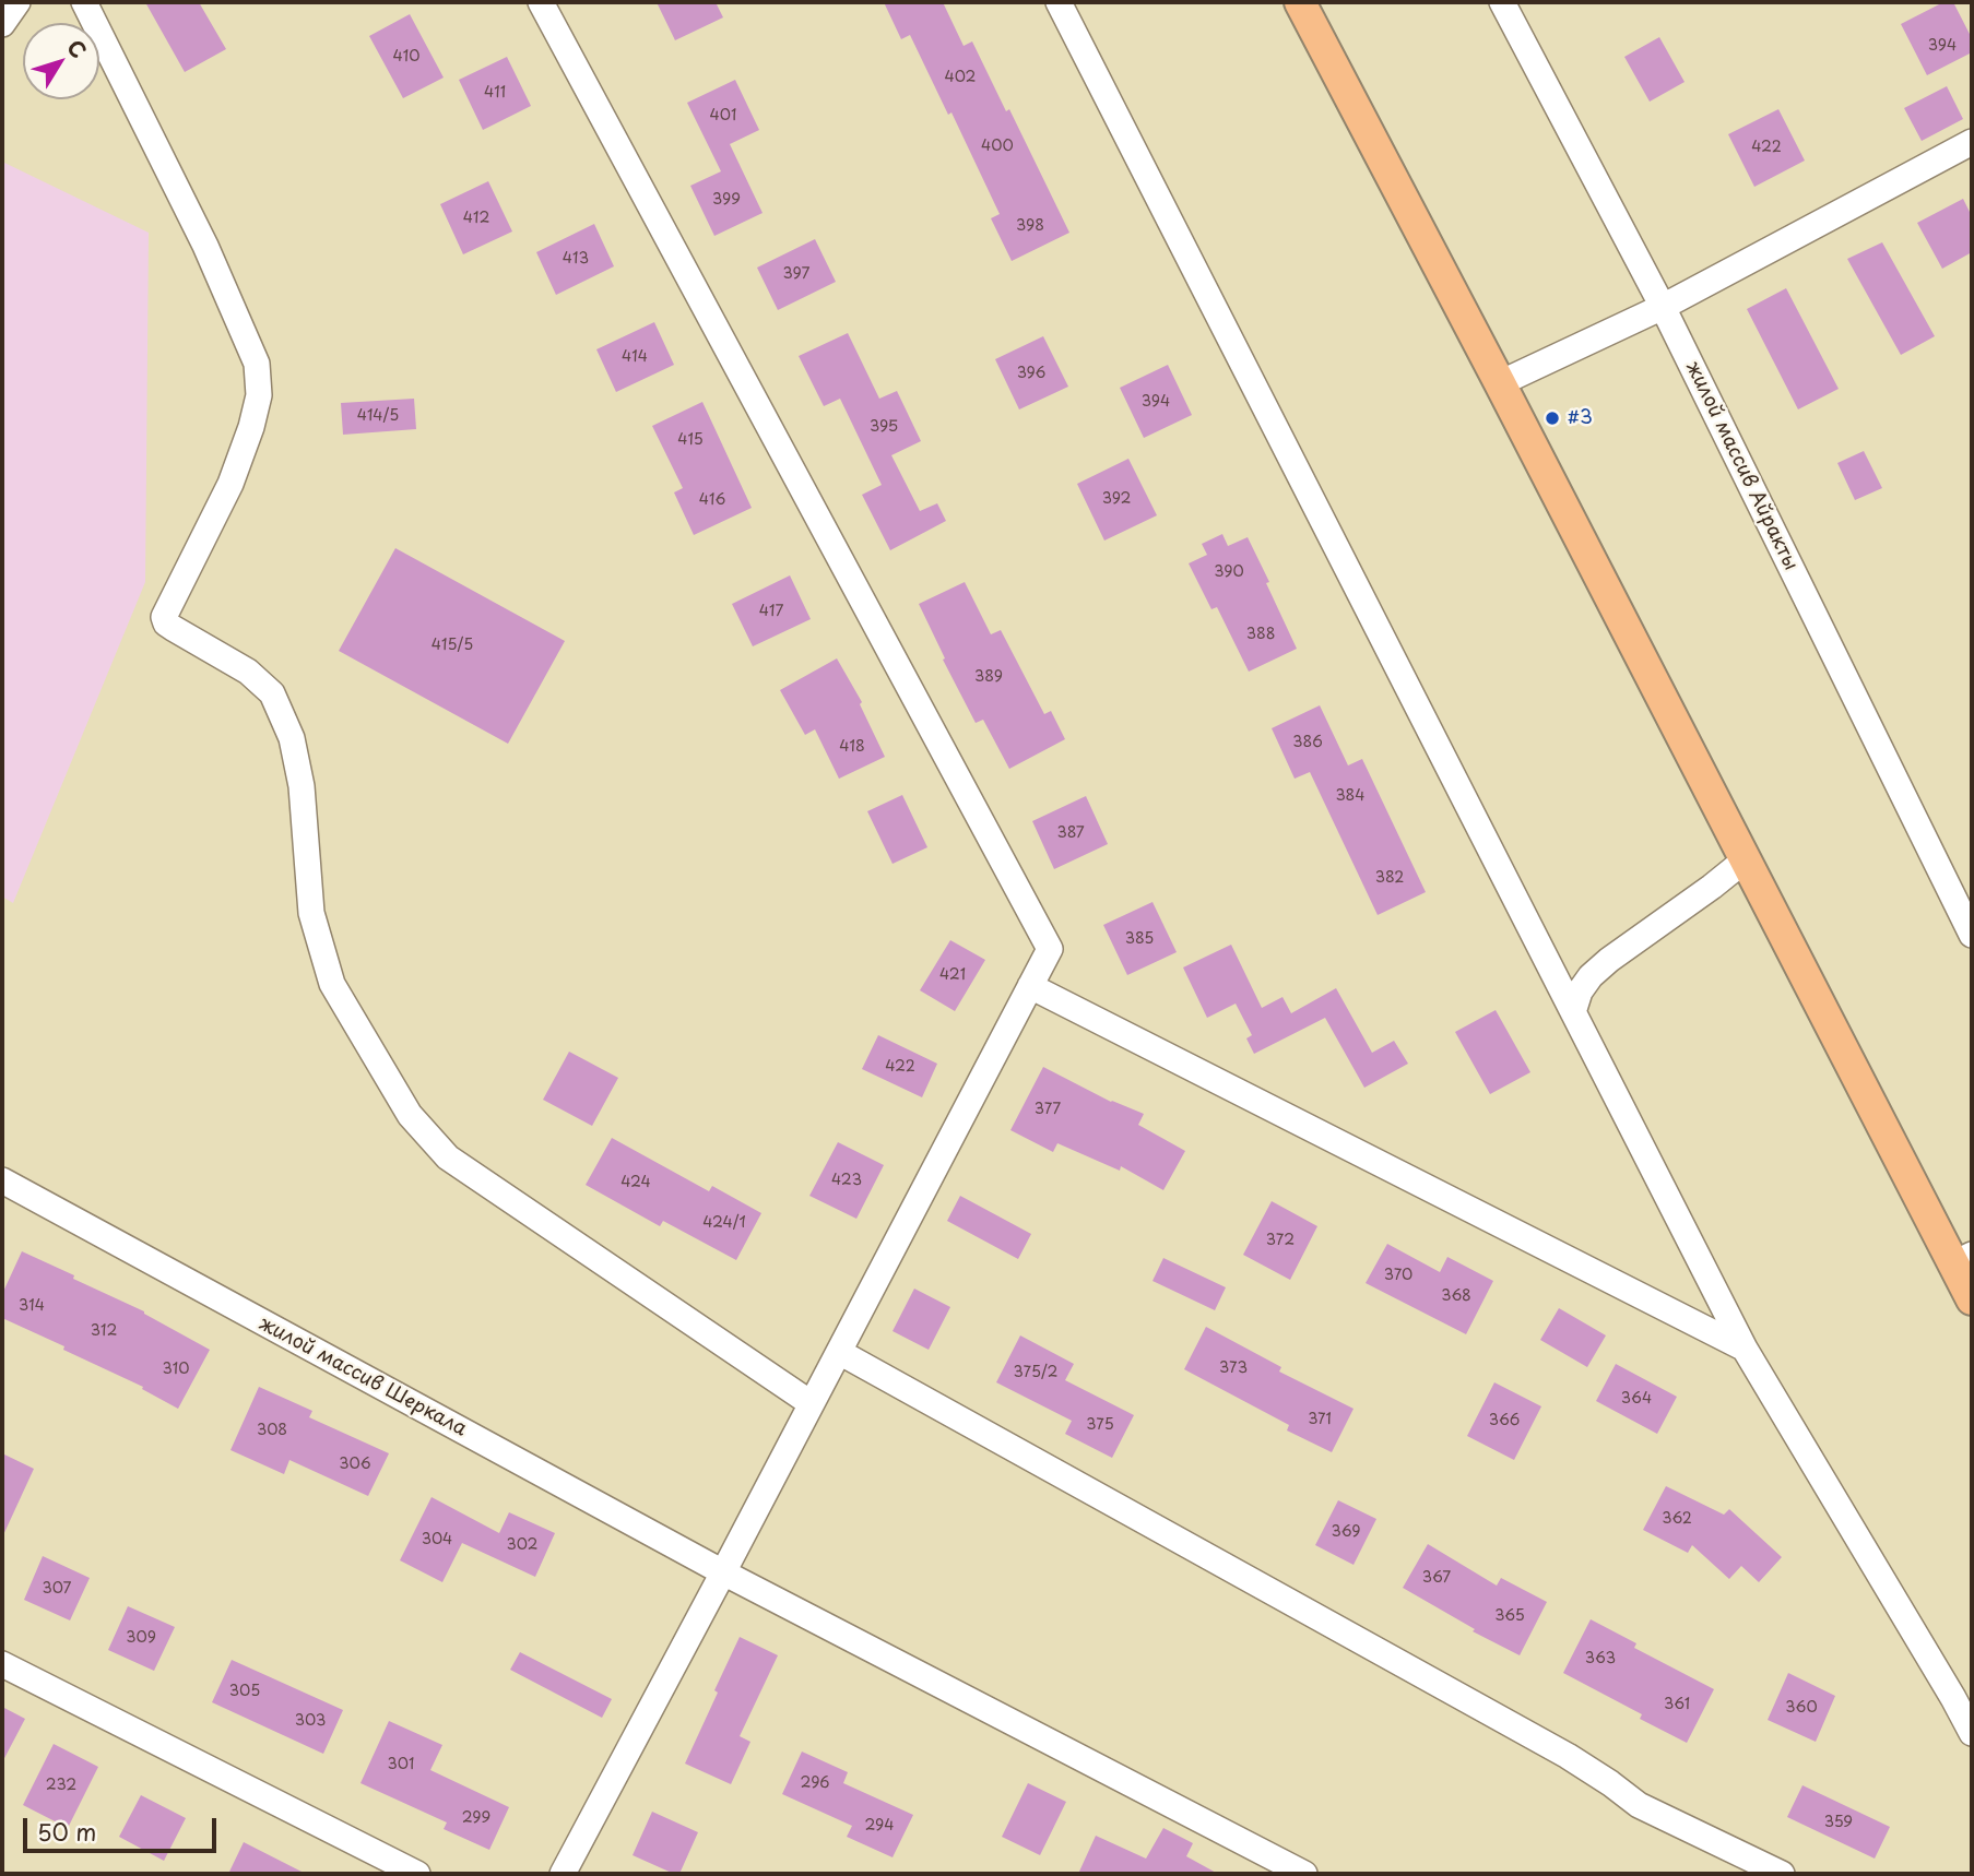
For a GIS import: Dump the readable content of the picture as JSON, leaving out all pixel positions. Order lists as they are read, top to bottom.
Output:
{
  "streets": {
    "street": ["жилой массив Айракты", "жилой массив Шеркала"]
  },
  "places": ["#3"],
  "house_numbers": [
    "394",
    "410",
    "402",
    "411",
    "401",
    "400",
    "422",
    "399",
    "412",
    "398",
    "413",
    "397",
    "414",
    "396",
    "394",
    "414/5",
    "395",
    "415",
    "392",
    "416",
    "390",
    "417",
    "388",
    "415/5",
    "389",
    "386",
    "418",
    "384",
    "387",
    "382",
    "385",
    "421",
    "422",
    "377",
    "423",
    "424",
    "424/1",
    "372",
    "370",
    "368",
    "314",
    "312",
    "373",
    "310",
    "375/2",
    "364",
    "371",
    "366",
    "375",
    "308",
    "306",
    "362",
    "369",
    "304",
    "302",
    "367",
    "307",
    "365",
    "309",
    "363",
    "305",
    "361",
    "360",
    "303",
    "301",
    "296",
    "232",
    "299",
    "359",
    "294"
  ],
  "scale_bar": "50 m",
  "north": "top right"
}
